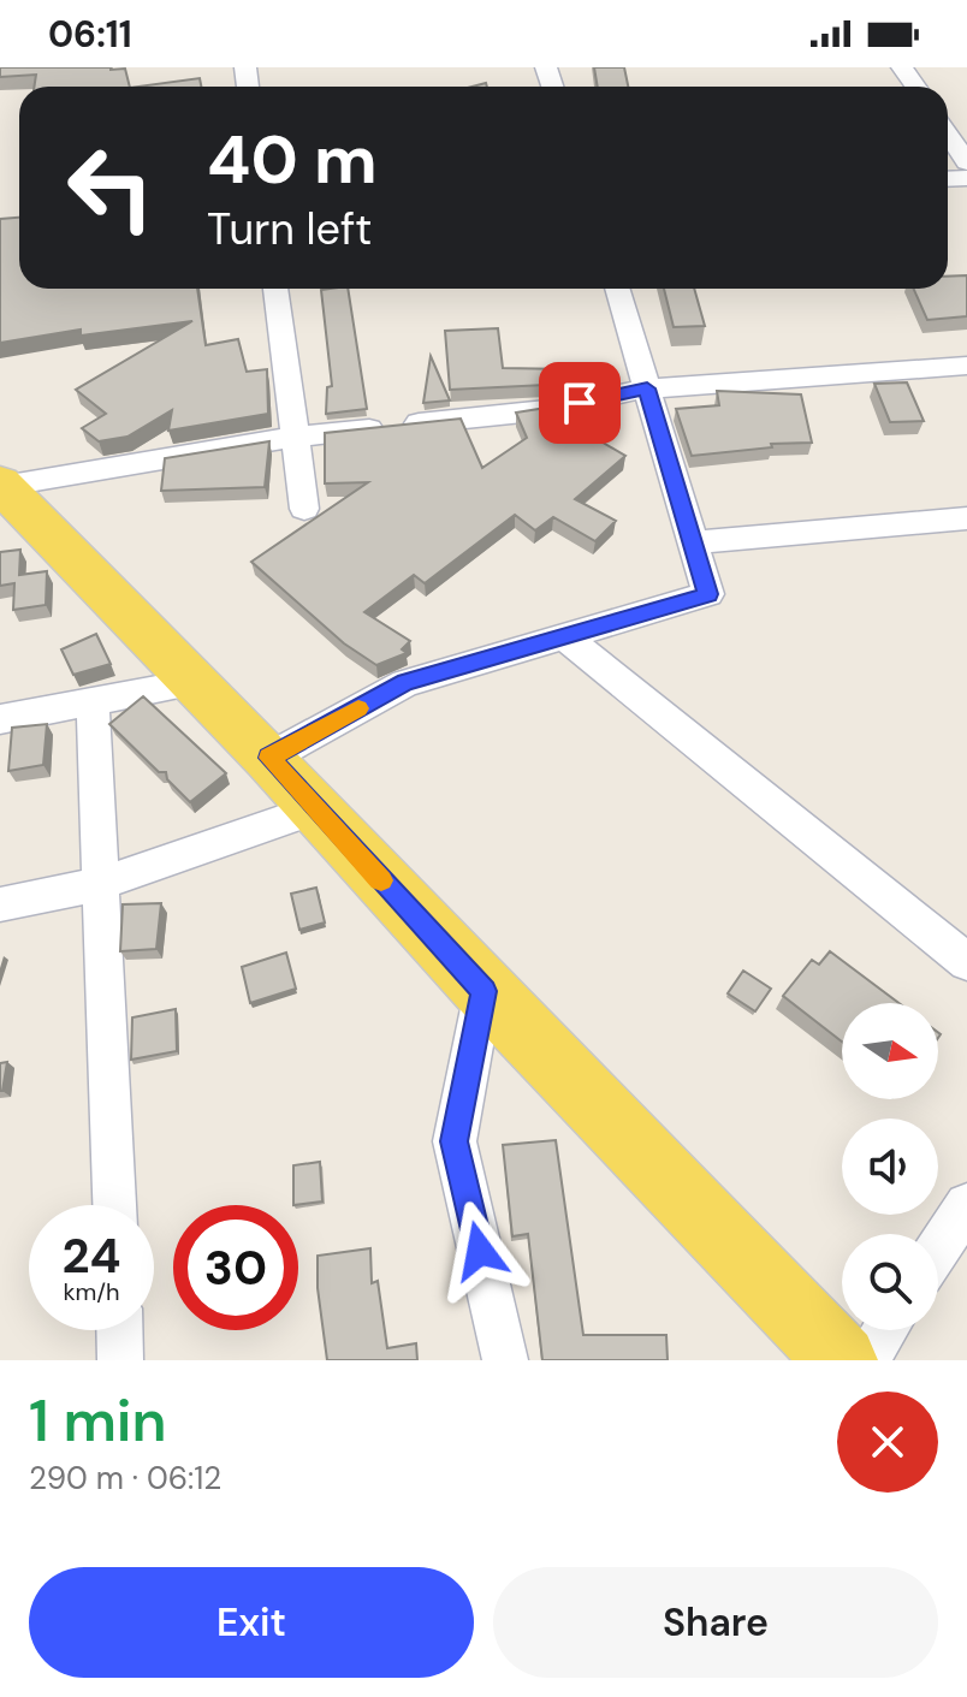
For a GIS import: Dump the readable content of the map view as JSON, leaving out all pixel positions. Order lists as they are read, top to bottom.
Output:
{
  "north": "right",
  "page": {
    "status": "06:11",
    "turn": ["40 m", "Turn left"],
    "speed": "24 km/h",
    "limit": "30",
    "heading": ["1 min", "290 m · 06:12"],
    "buttons": ["Exit", "Share"]
  }
}
